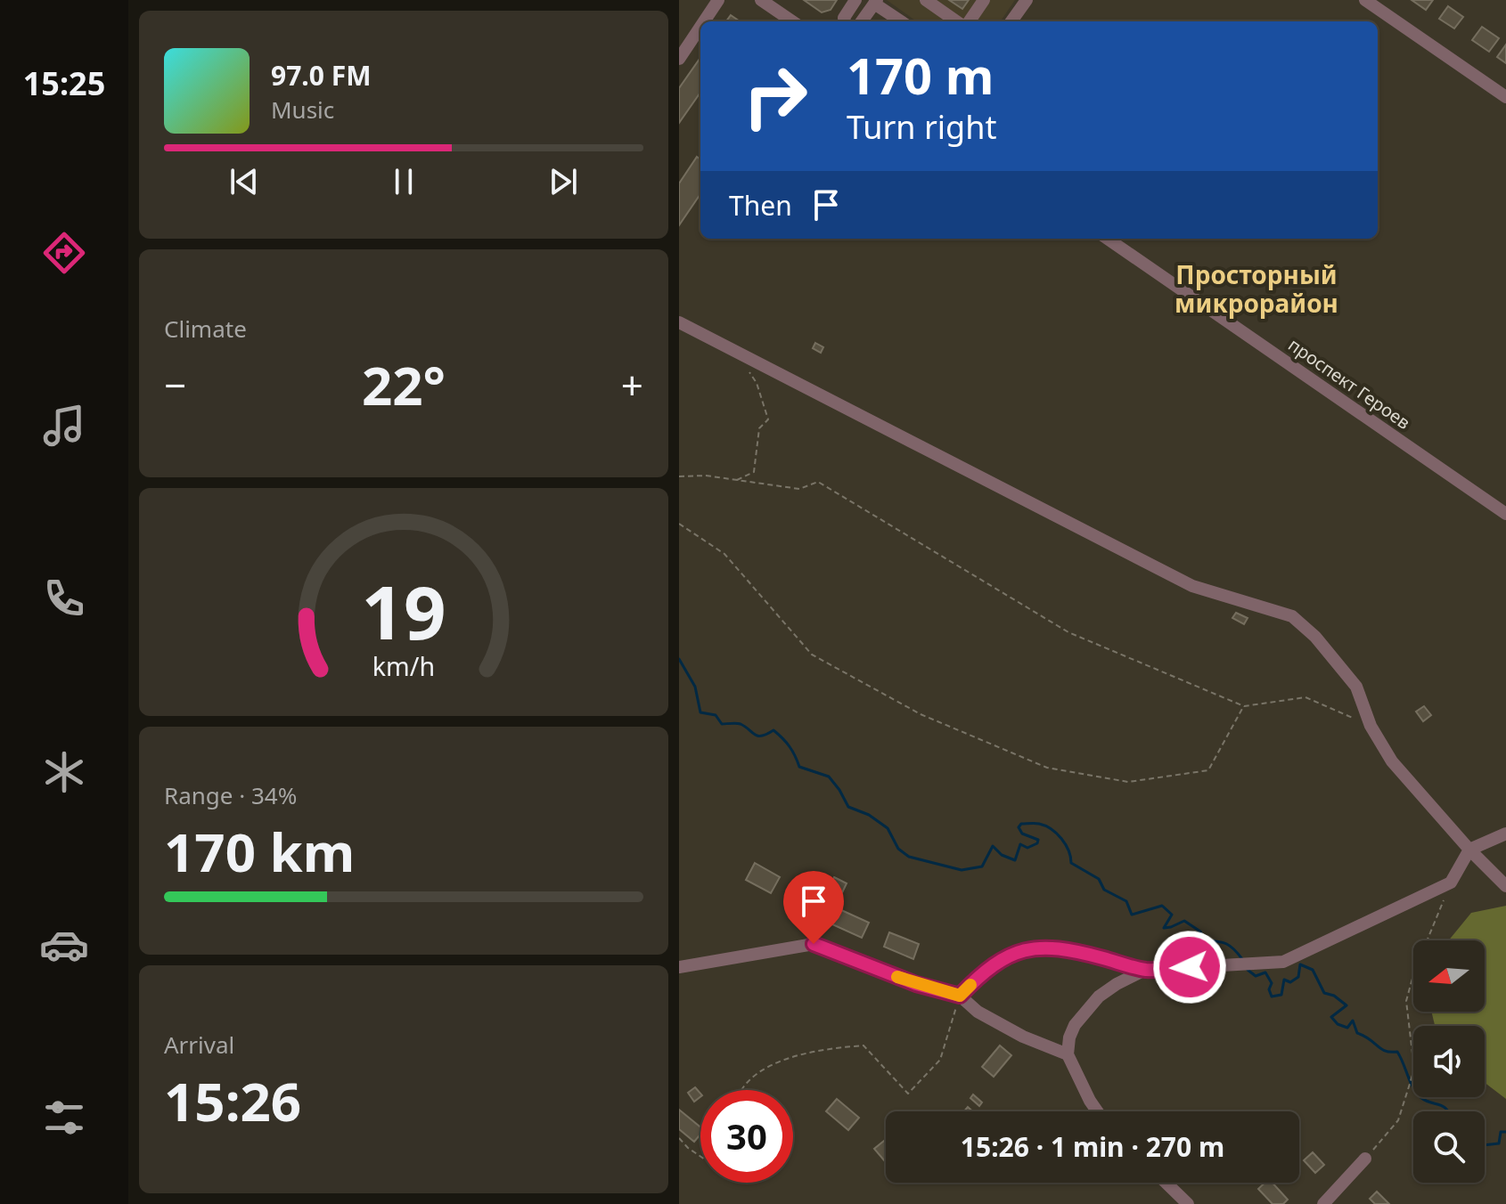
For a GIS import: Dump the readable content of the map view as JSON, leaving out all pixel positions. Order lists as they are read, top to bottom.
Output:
{
  "streets": {
    "street": ["проспект Героев"]
  },
  "districts": ["Просторный микрорайон"],
  "north": "left",
  "page": {
    "tabs": "15:25",
    "turn": ["170 m", "Turn right"],
    "song": ["97.0 FM", "Music"],
    "then": "Then",
    "tile": [
      "Climate",
      ["Range · 34%", "170 km"],
      ["Arrival", "15:26"]
    ],
    "heat": ["−", "22°", "+"],
    "limit": "30",
    "trip": "15:26 · 1 min · 270 m",
    "gauge": ["19", "km/h"]
  }
}
